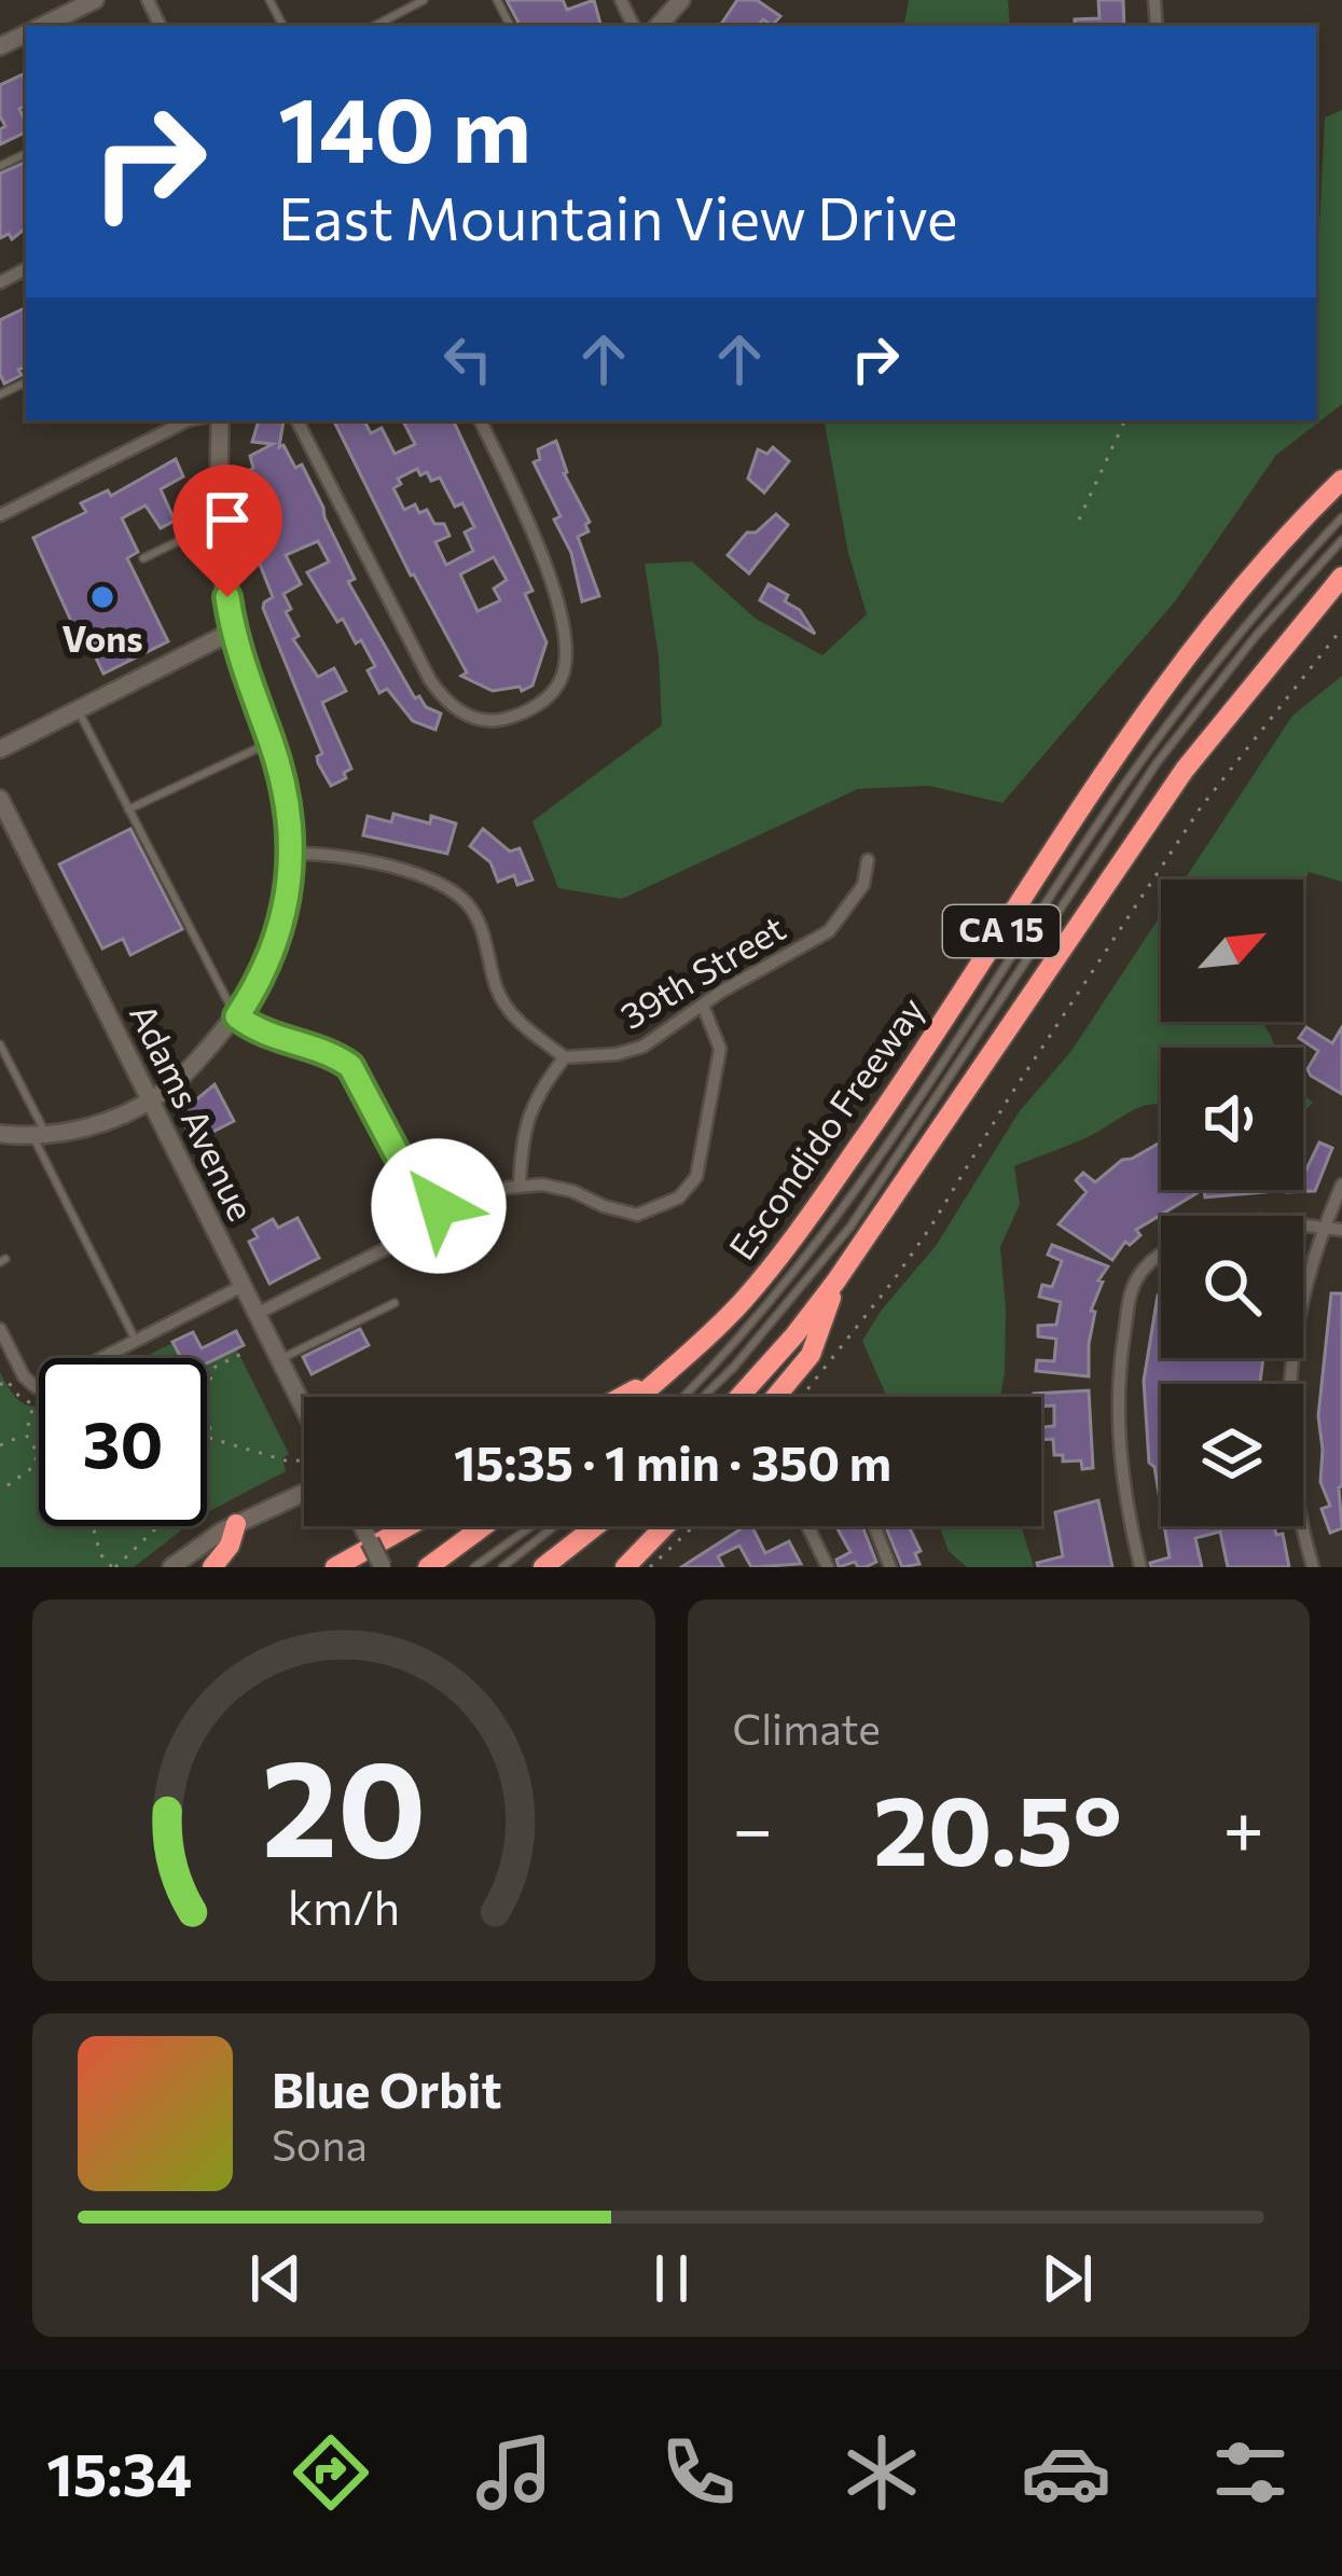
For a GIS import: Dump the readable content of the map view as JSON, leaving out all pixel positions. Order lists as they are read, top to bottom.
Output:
{
  "streets": {
    "highway": ["CA 15", "Escondido Freeway"],
    "street": ["39th Street", "Adams Avenue"]
  },
  "places": ["Vons"],
  "north": "top right",
  "page": {
    "turn": ["140 m", "East Mountain View Drive"],
    "limit": "30",
    "trip": "15:35 · 1 min · 350 m",
    "tile": "Climate",
    "heat": ["−", "20.5°", "+"],
    "song": ["Blue Orbit", "Sona"],
    "tabs": "15:34",
    "gauge": ["20", "km/h"]
  }
}
